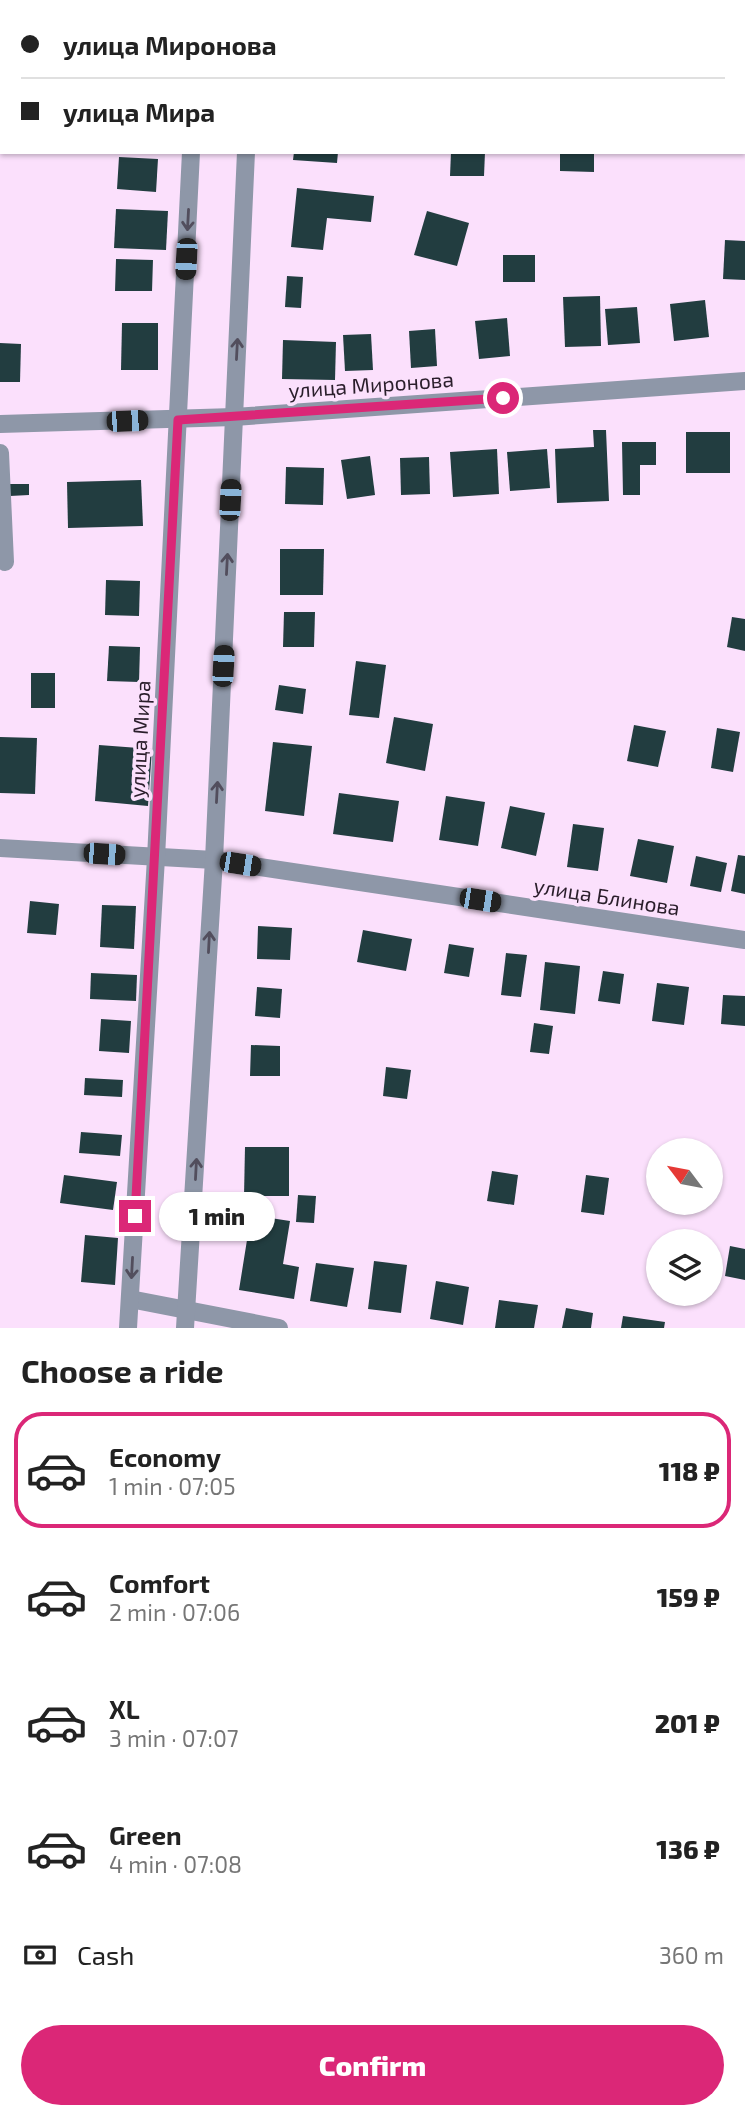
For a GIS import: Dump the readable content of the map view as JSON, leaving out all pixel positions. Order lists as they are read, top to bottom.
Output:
{
  "streets": {
    "street": ["улица Миронова", "улица Мира", "улица Блинова"]
  },
  "crossings": [
    ["улица Миронова", "улица Мира"],
    ["улица Мира", "улица Блинова"]
  ],
  "north": "top left",
  "page": {
    "banner": ["улица Миронова", "улица Мира"],
    "bubble": "1 min",
    "heading": "Choose a ride",
    "list": [
      {
        "name": "Economy",
        "note": "1 min · 07:05",
        "value": "118 ₽"
      },
      {
        "name": "Comfort",
        "note": "2 min · 07:06",
        "value": "159 ₽"
      },
      {
        "name": "XL",
        "note": "3 min · 07:07",
        "value": "201 ₽"
      },
      {
        "name": "Green",
        "note": "4 min · 07:08",
        "value": "136 ₽"
      }
    ],
    "pay": ["Cash", "360 m"],
    "buttons": "Confirm"
  }
}
